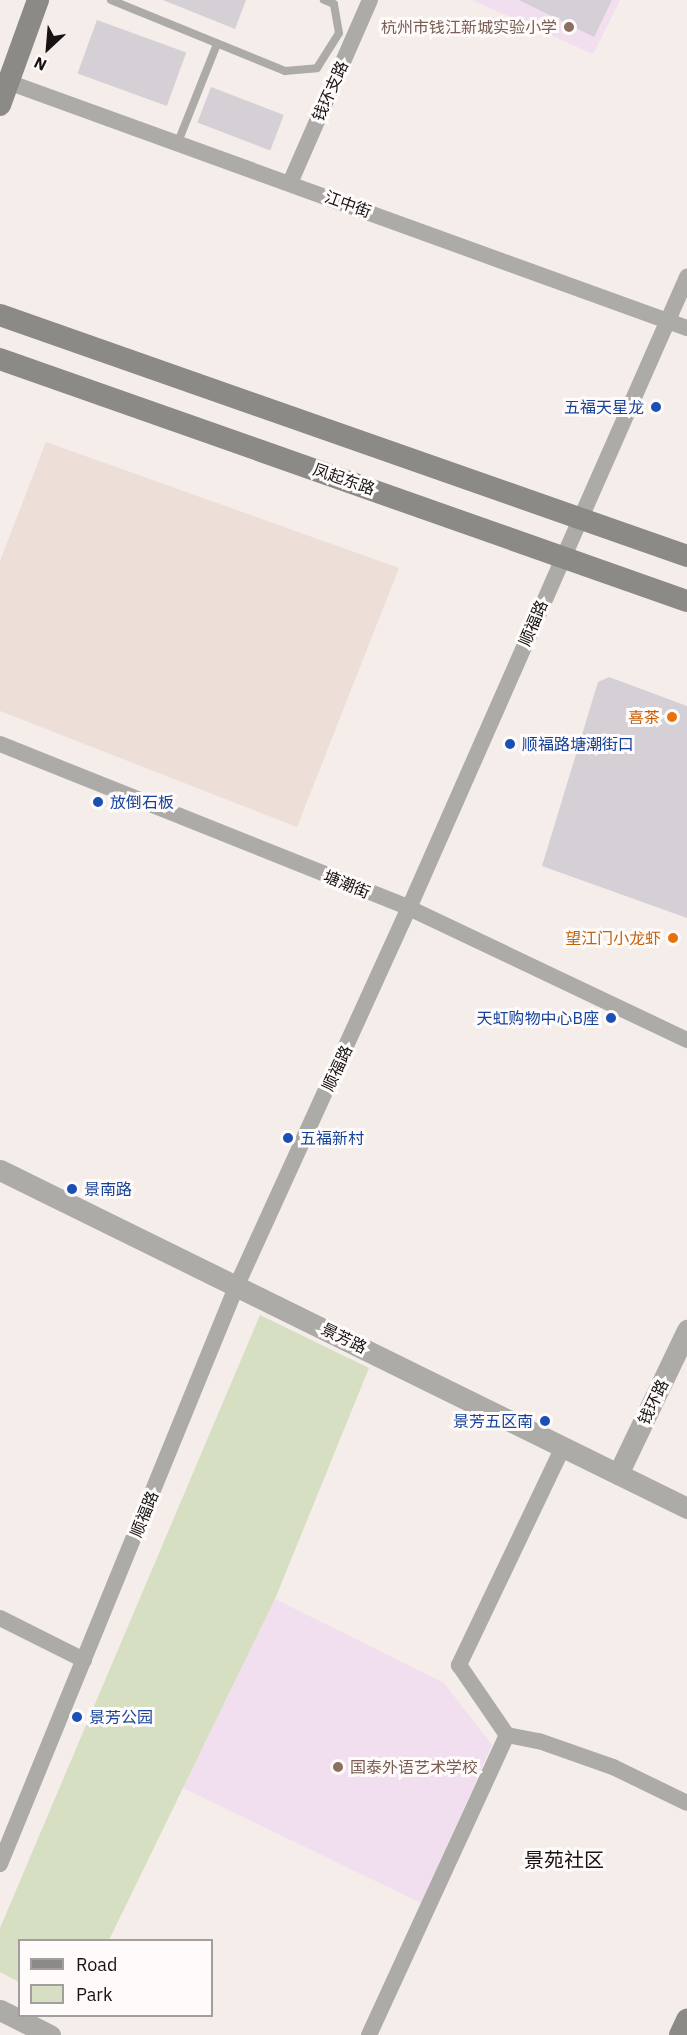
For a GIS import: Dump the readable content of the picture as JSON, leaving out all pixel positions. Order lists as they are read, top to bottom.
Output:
{
  "streets": {
    "main road": ["凤起东路"],
    "street": [
      "钱环支路",
      "江中街",
      "顺福路",
      "塘潮街",
      "景芳路",
      "钱环路"
    ]
  },
  "crossings": [
    ["钱环支路", "江中街"],
    ["江中街", "顺福路"],
    ["凤起东路", "顺福路"],
    ["顺福路", "塘潮街"],
    ["顺福路", "景芳路"],
    ["景芳路", "钱环路"]
  ],
  "districts": ["景苑社区"],
  "places": [
    "杭州市钱江新城实验小学",
    "五福天星龙",
    "喜茶",
    "顺福路塘潮街口",
    "放倒石板",
    "望江门小龙虾",
    "天虹购物中心B座",
    "五福新村",
    "景南路",
    "景芳五区南",
    "景芳公园",
    "国泰外语艺术学校"
  ],
  "legend": ["Road", "Park"],
  "north": "bottom left"
}
